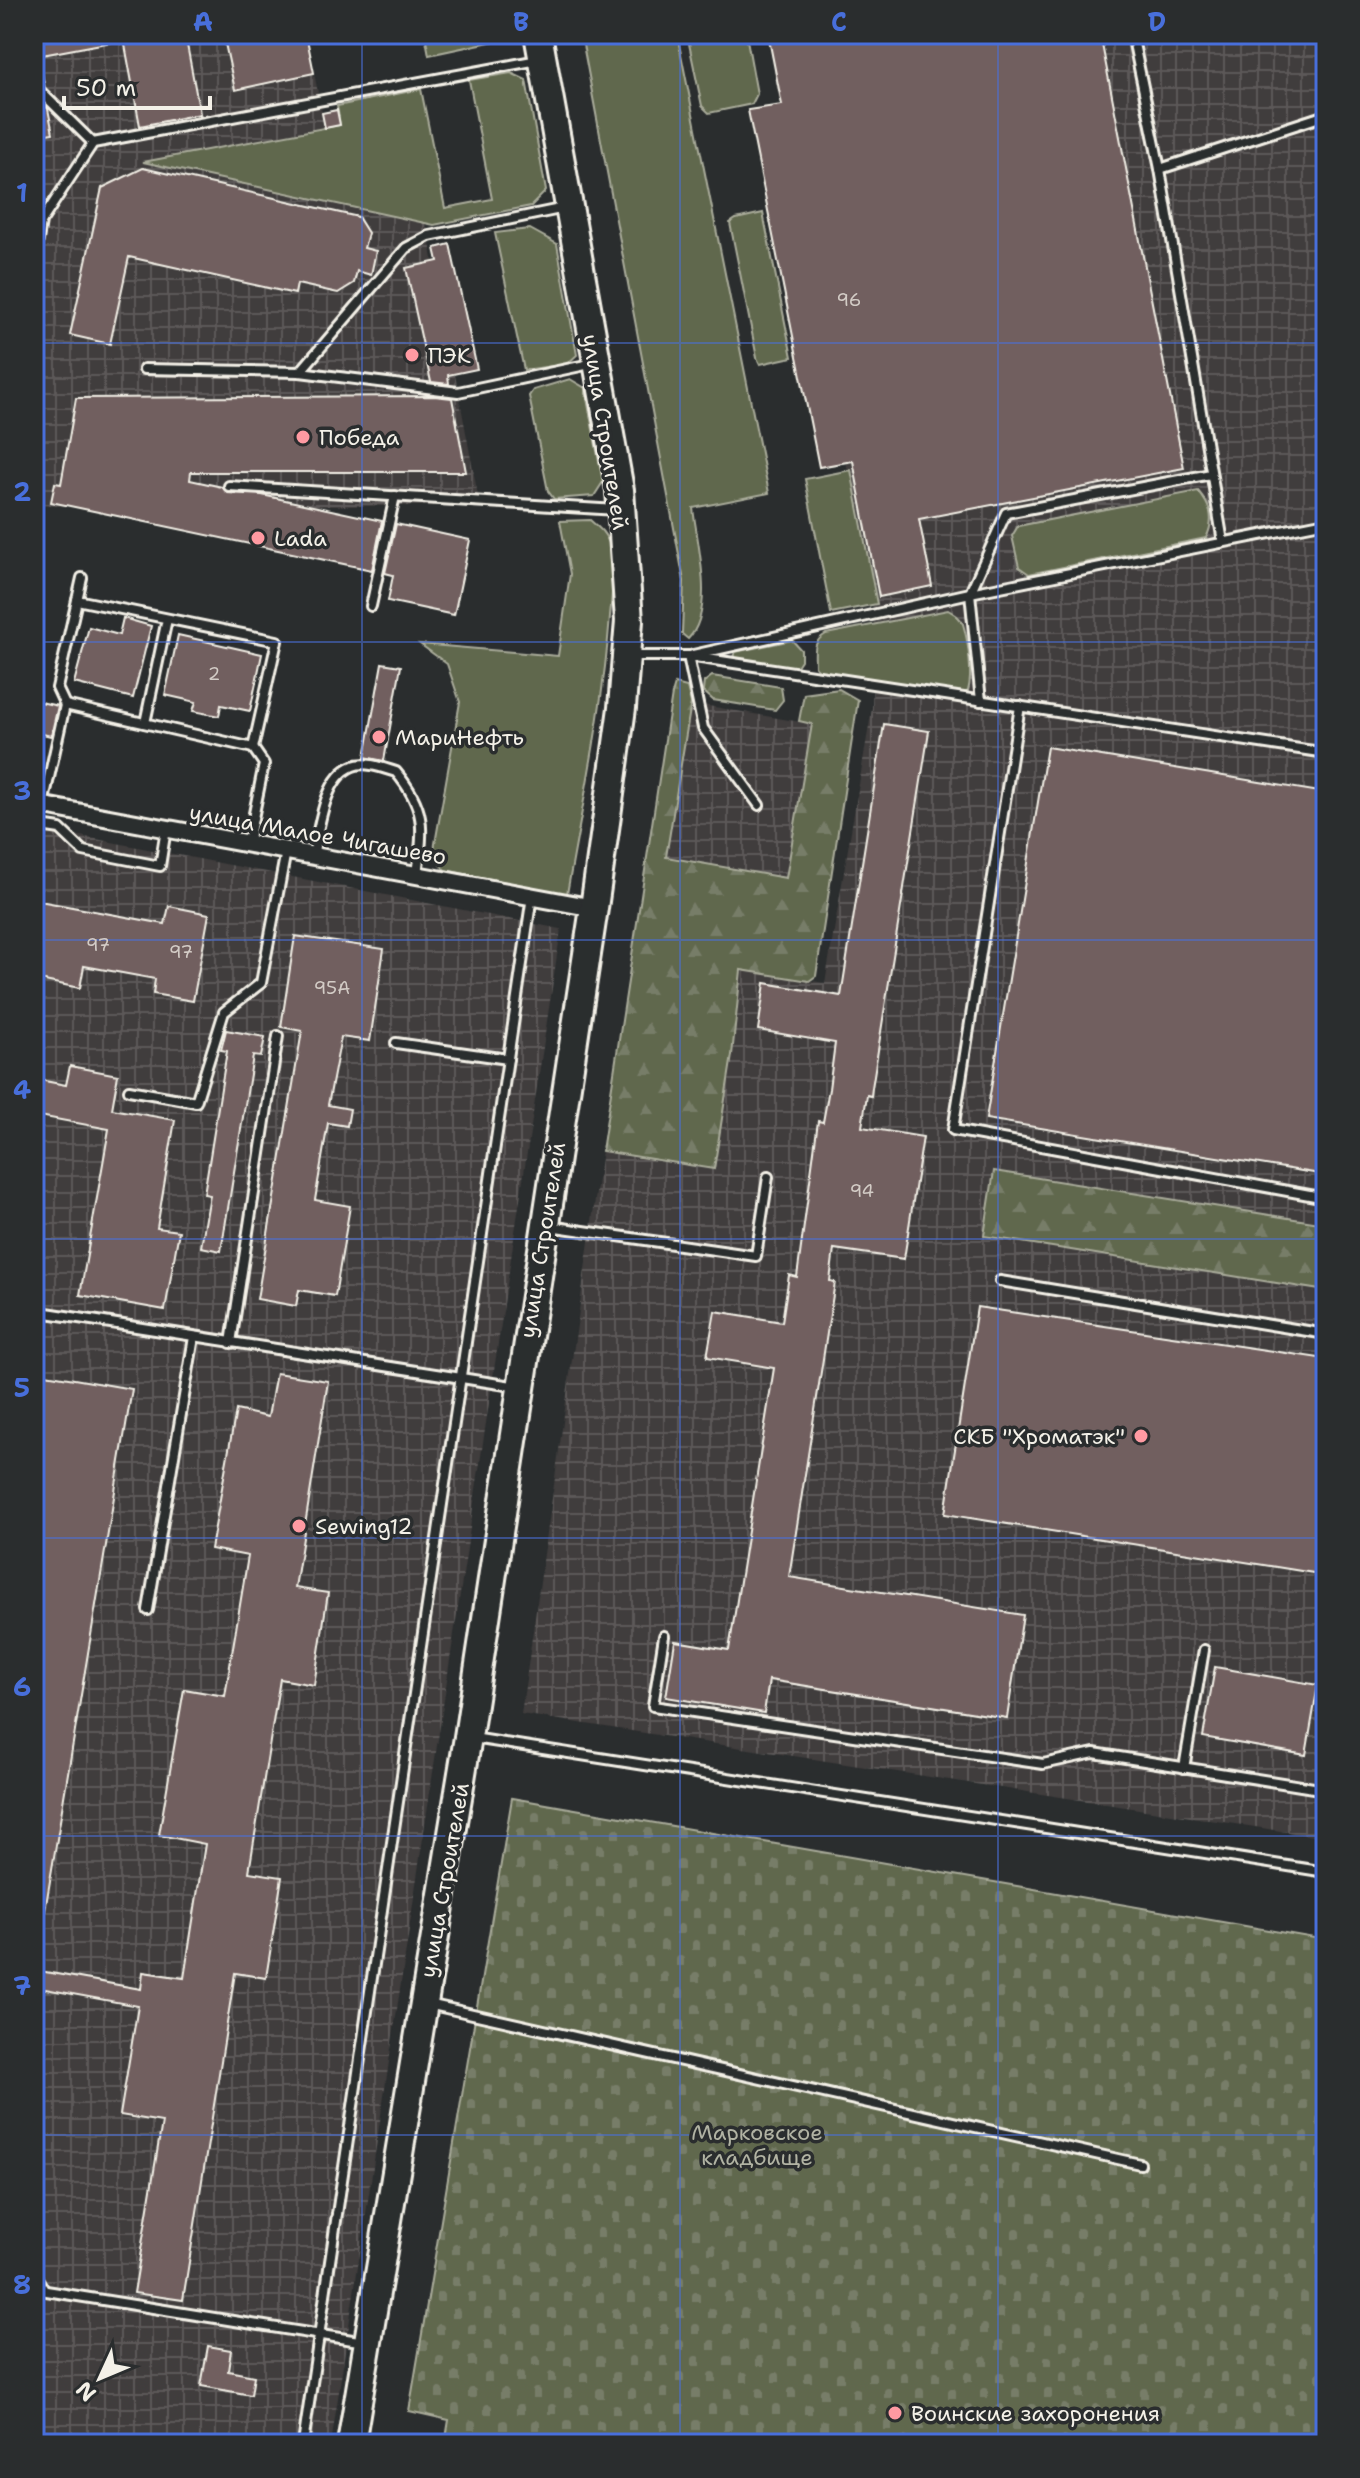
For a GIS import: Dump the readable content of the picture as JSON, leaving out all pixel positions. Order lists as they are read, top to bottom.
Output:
{
  "streets": {
    "main road": ["улица Строителей"],
    "street": ["улица Малое Чигашево"]
  },
  "crossings": [
    ["улица Строителей", "улица Малое Чигашево"]
  ],
  "parks": ["Марковское кладбище"],
  "places": [
    "ПЭК",
    "Победа",
    "Lada",
    "МариНефть",
    "СКБ \"Хроматэк\"",
    "Sewing12",
    "Воинские захоронения"
  ],
  "house_numbers": [
    "96",
    "2",
    "97",
    "97",
    "95А",
    "94"
  ],
  "scale_bar": "50 m",
  "north": "bottom left",
  "grid": {
    "columns": [
      "A",
      "B",
      "C",
      "D"
    ],
    "rows": [
      "1",
      "2",
      "3",
      "4",
      "5",
      "6",
      "7",
      "8"
    ]
  }
}
